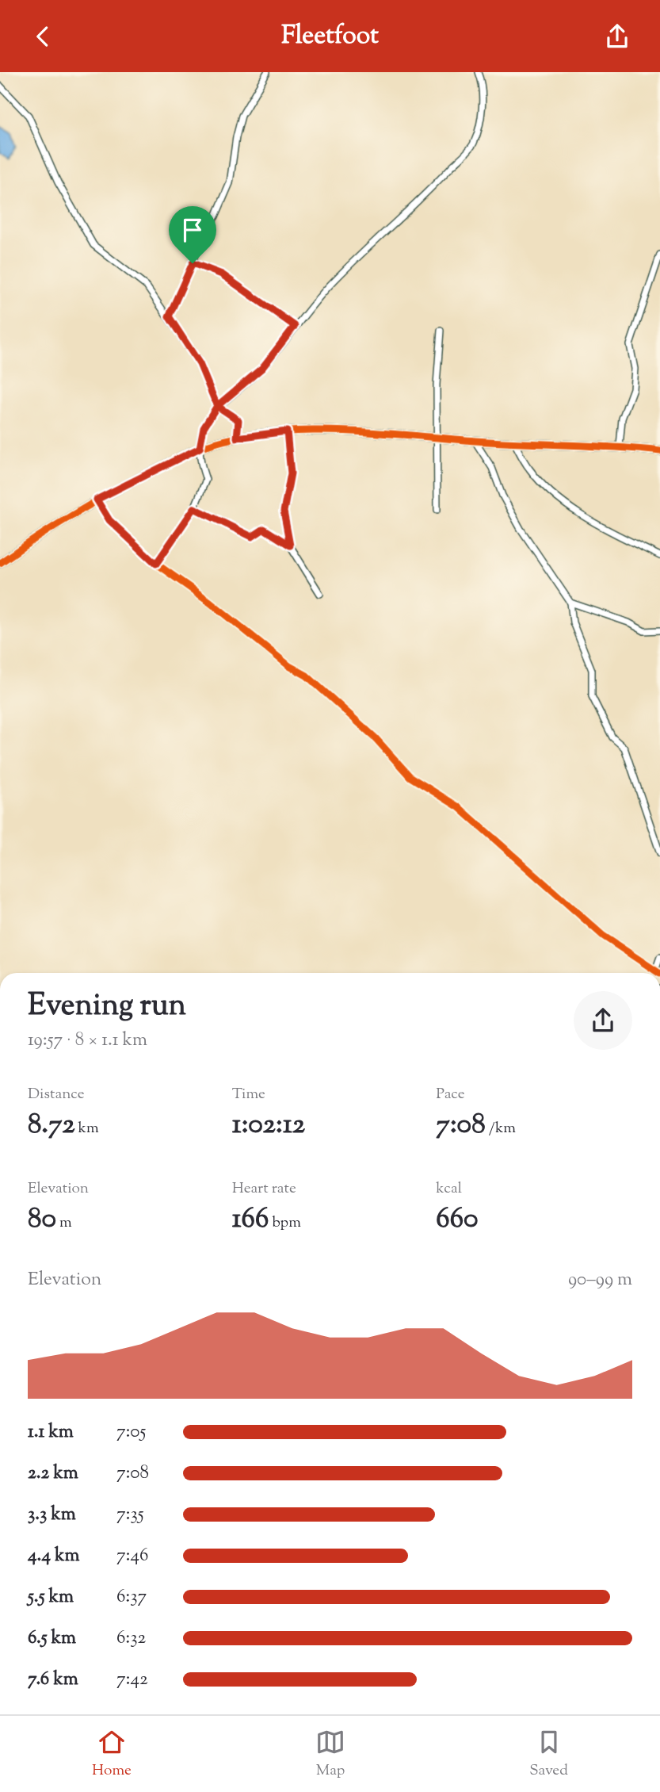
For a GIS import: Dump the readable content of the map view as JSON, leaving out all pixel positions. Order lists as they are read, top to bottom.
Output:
{
  "page": {
    "header": "Fleetfoot",
    "heading": ["Evening run", "19:57 · 8 × 1.1 km"],
    "stats": [
      ["Distance", "8.72 km"],
      ["Time", "1:02:12"],
      ["Pace", "7:08 /km"],
      ["Elevation", "80 m"],
      ["Heart rate", "166 bpm"],
      ["kcal", "660"]
    ],
    "chart": ["Elevation", "90–99 m"],
    "list": [
      {
        "name": "1.1 km",
        "note": "7:05"
      },
      {
        "name": "2.2 km",
        "note": "7:08"
      },
      {
        "name": "3.3 km",
        "note": "7:35"
      },
      {
        "name": "4.4 km",
        "note": "7:46"
      },
      {
        "name": "5.5 km",
        "note": "6:37"
      },
      {
        "name": "6.5 km",
        "note": "6:32"
      },
      {
        "name": "7.6 km",
        "note": "7:42"
      }
    ],
    "tabs": ["Home", "Map", "Saved"]
  }
}
